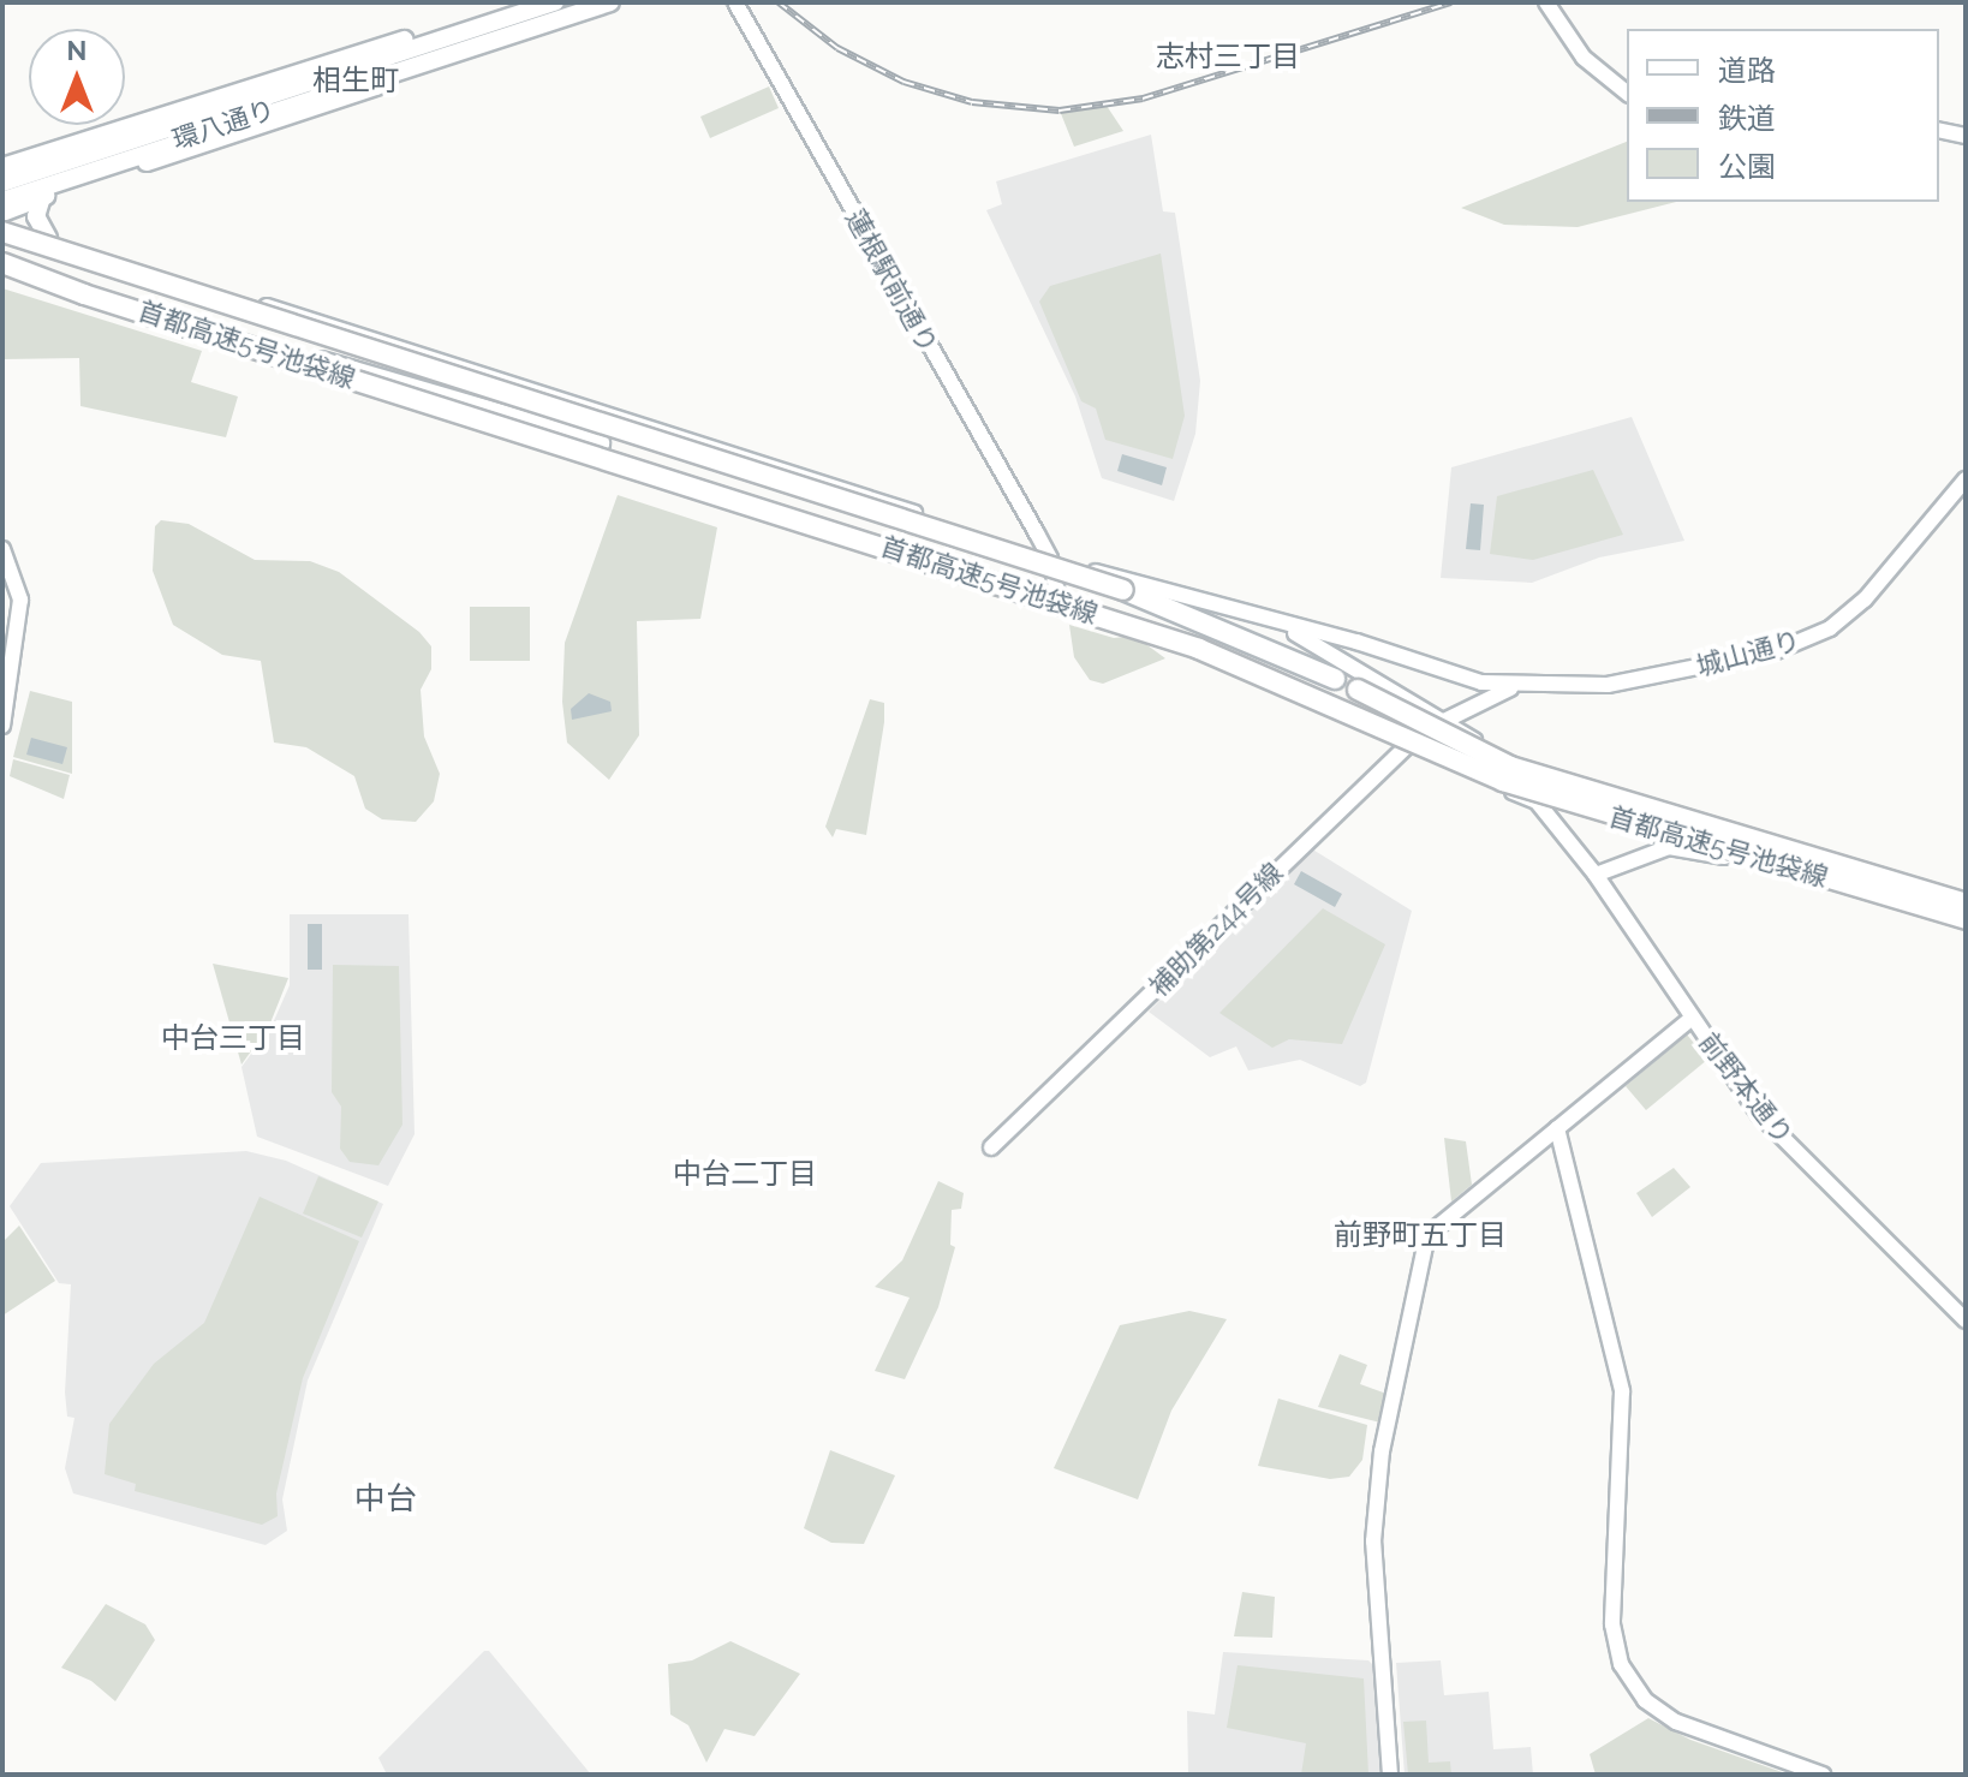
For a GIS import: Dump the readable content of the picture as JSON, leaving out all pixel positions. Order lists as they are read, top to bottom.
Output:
{
  "streets": {
    "highway": ["首都高速5号池袋線"],
    "main road": ["環八通り"],
    "street": [
      "蓮根駅前通り",
      "城山通り",
      "補助第244号線",
      "前野本通り"
    ]
  },
  "crossings": [
    ["城山通り", "補助第244号線"],
    ["補助第244号線", "前野本通り"]
  ],
  "districts": [
    "志村三丁目",
    "相生町",
    "中台三丁目",
    "中台二丁目",
    "前野町五丁目",
    "中台"
  ],
  "legend": ["道路", "鉄道", "公園"],
  "north": "top"
}
